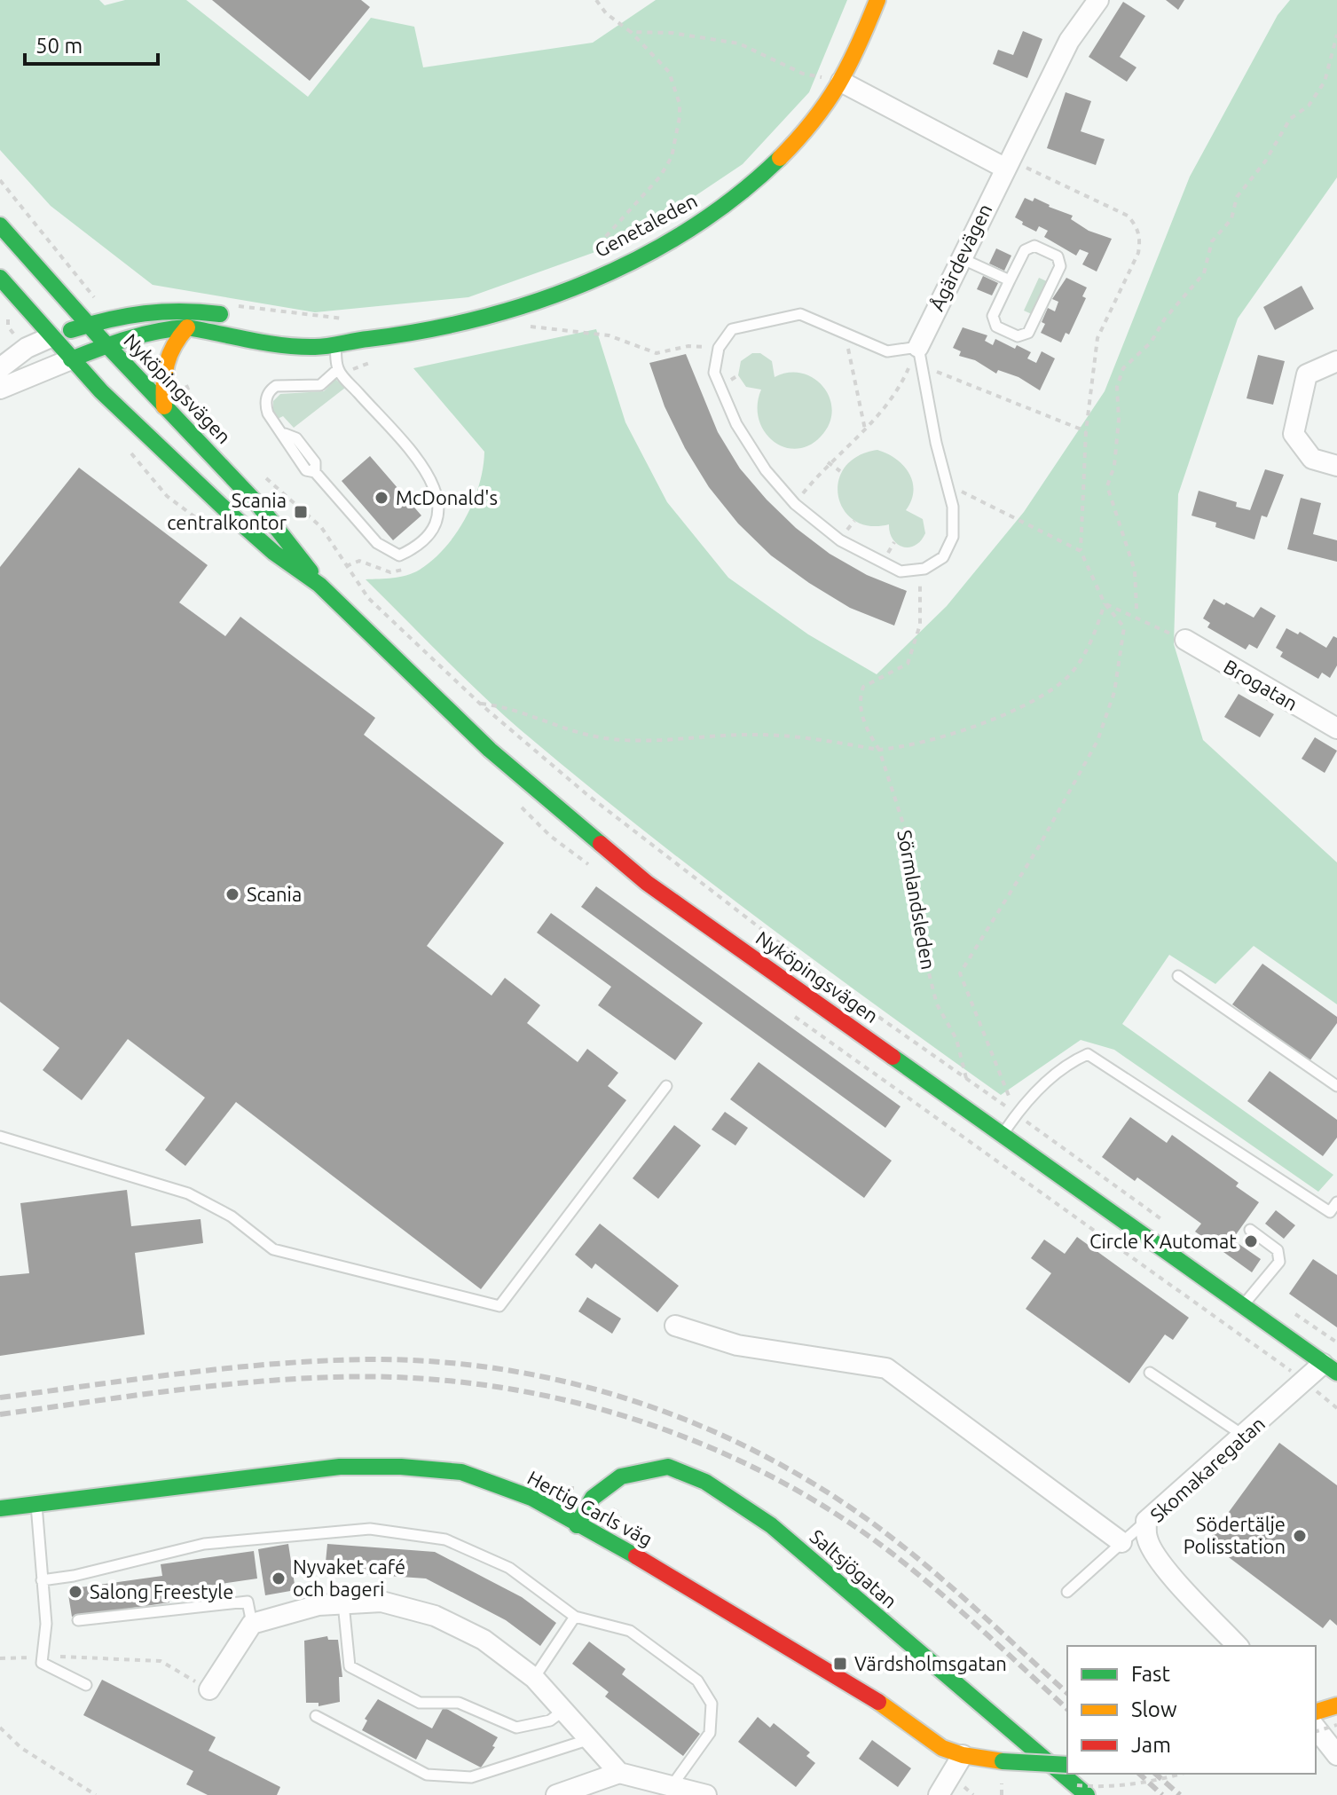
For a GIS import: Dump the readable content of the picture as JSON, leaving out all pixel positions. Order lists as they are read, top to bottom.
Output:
{
  "streets": {
    "main road": [
      "Genetaleden",
      "Nyköpingsvägen",
      "Hertig Carls väg",
      "Saltsjögatan"
    ],
    "street": ["Ågärdevägen", "Brogatan", "Skomakaregatan"],
    "path": ["Sörmlandsleden"]
  },
  "crossings": [
    ["Genetaleden", "Nyköpingsvägen"],
    ["Nyköpingsvägen", "Skomakaregatan"],
    ["Hertig Carls väg", "Saltsjögatan"]
  ],
  "places": {
    "other": [
      "McDonald's",
      "Scania",
      "Circle K Automat",
      "Södertälje Polisstation",
      "Nyvaket café och bageri",
      "Salong Freestyle"
    ],
    "transit": ["Scania centralkontor", "Värdsholmsgatan"]
  },
  "legend": ["Fast", "Slow", "Jam"],
  "scale_bar": "50 m"
}
